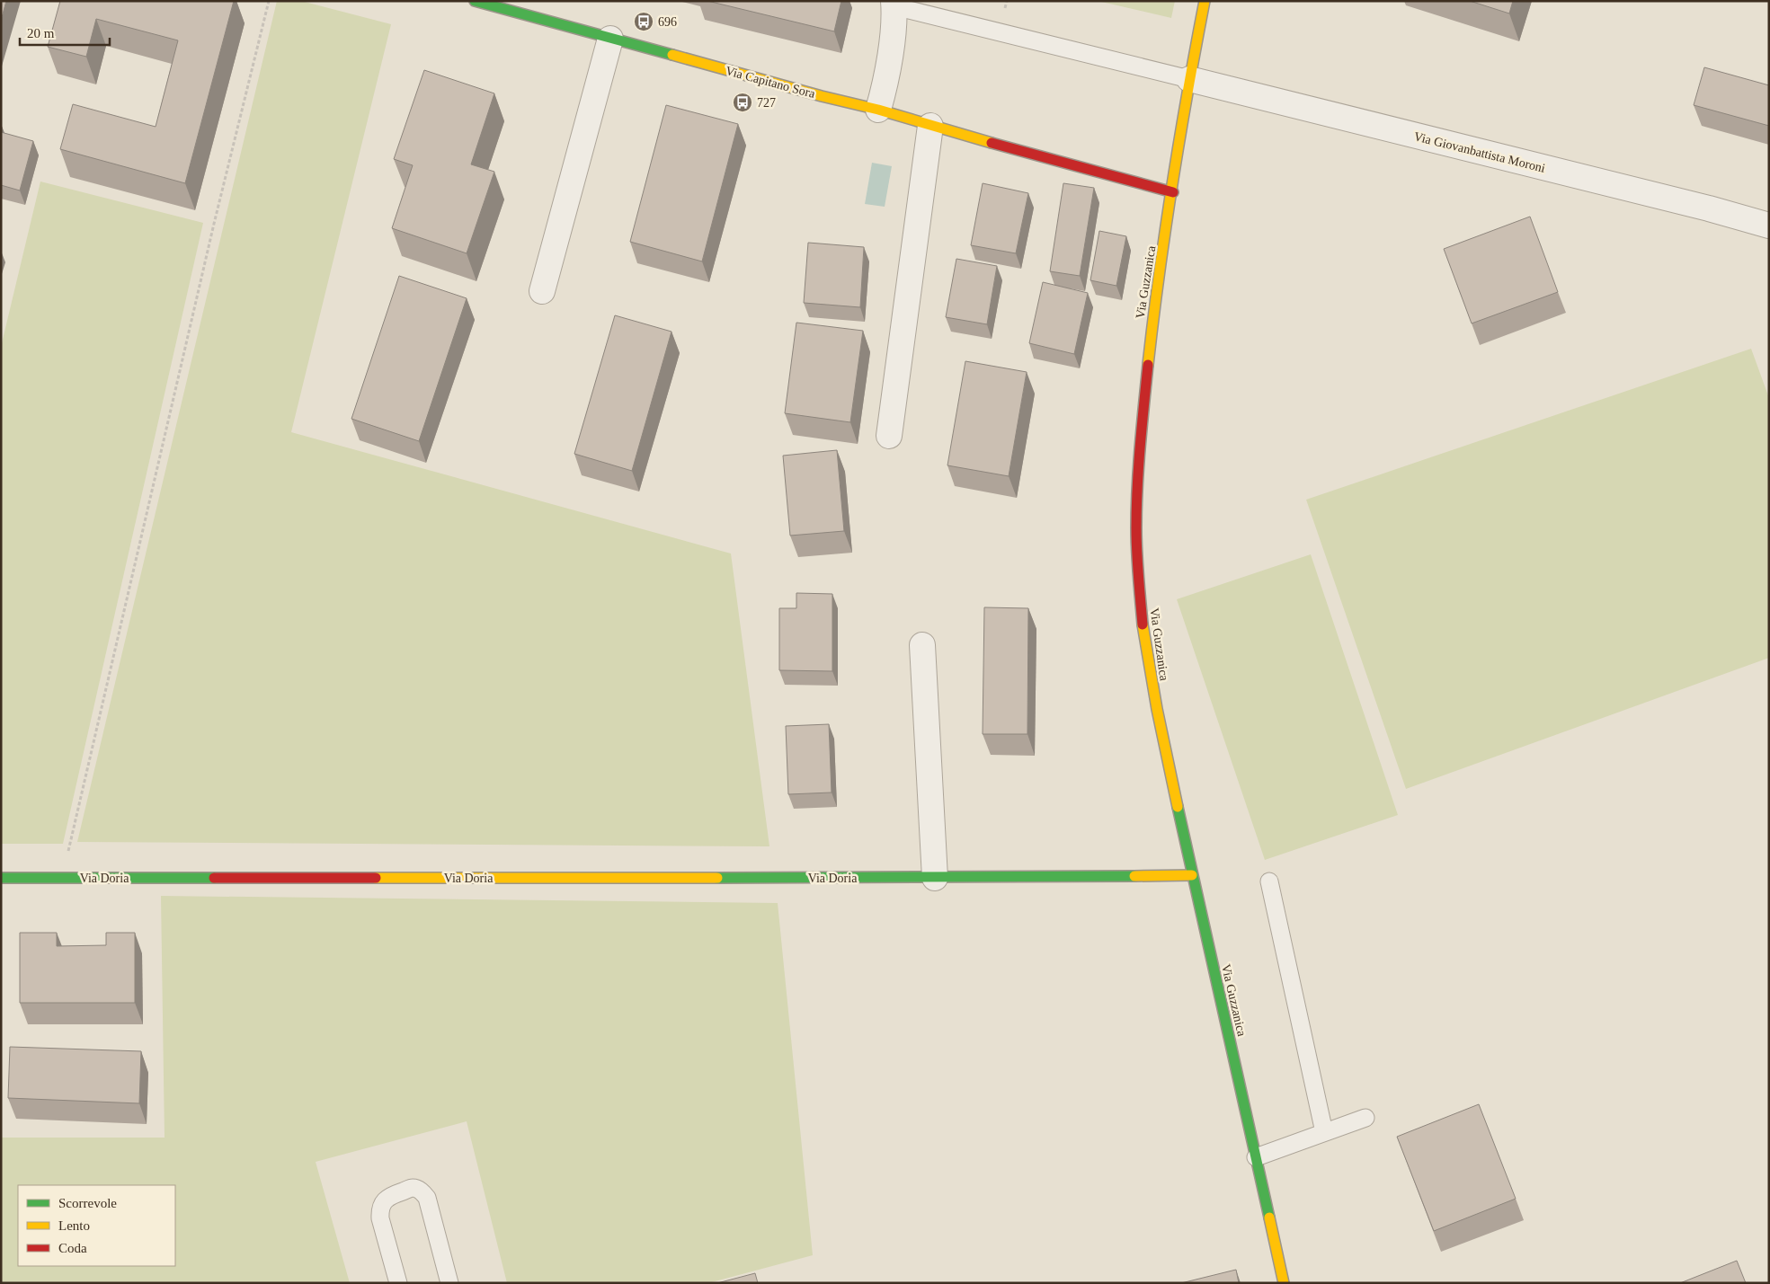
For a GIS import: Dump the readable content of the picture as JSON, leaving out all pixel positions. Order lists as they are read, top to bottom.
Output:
{
  "streets": {
    "street": [
      "Via Capitano Sora",
      "Via Giovanbattista Moroni",
      "Via Guzzanica",
      "Via Doria"
    ]
  },
  "crossings": [
    ["Via Capitano Sora", "Via Guzzanica"],
    ["Via Giovanbattista Moroni", "Via Guzzanica"],
    ["Via Guzzanica", "Via Doria"]
  ],
  "places": {
    "bus stop": ["696", "727"]
  },
  "legend": ["Scorrevole", "Lento", "Coda"],
  "scale_bar": "20 m"
}
